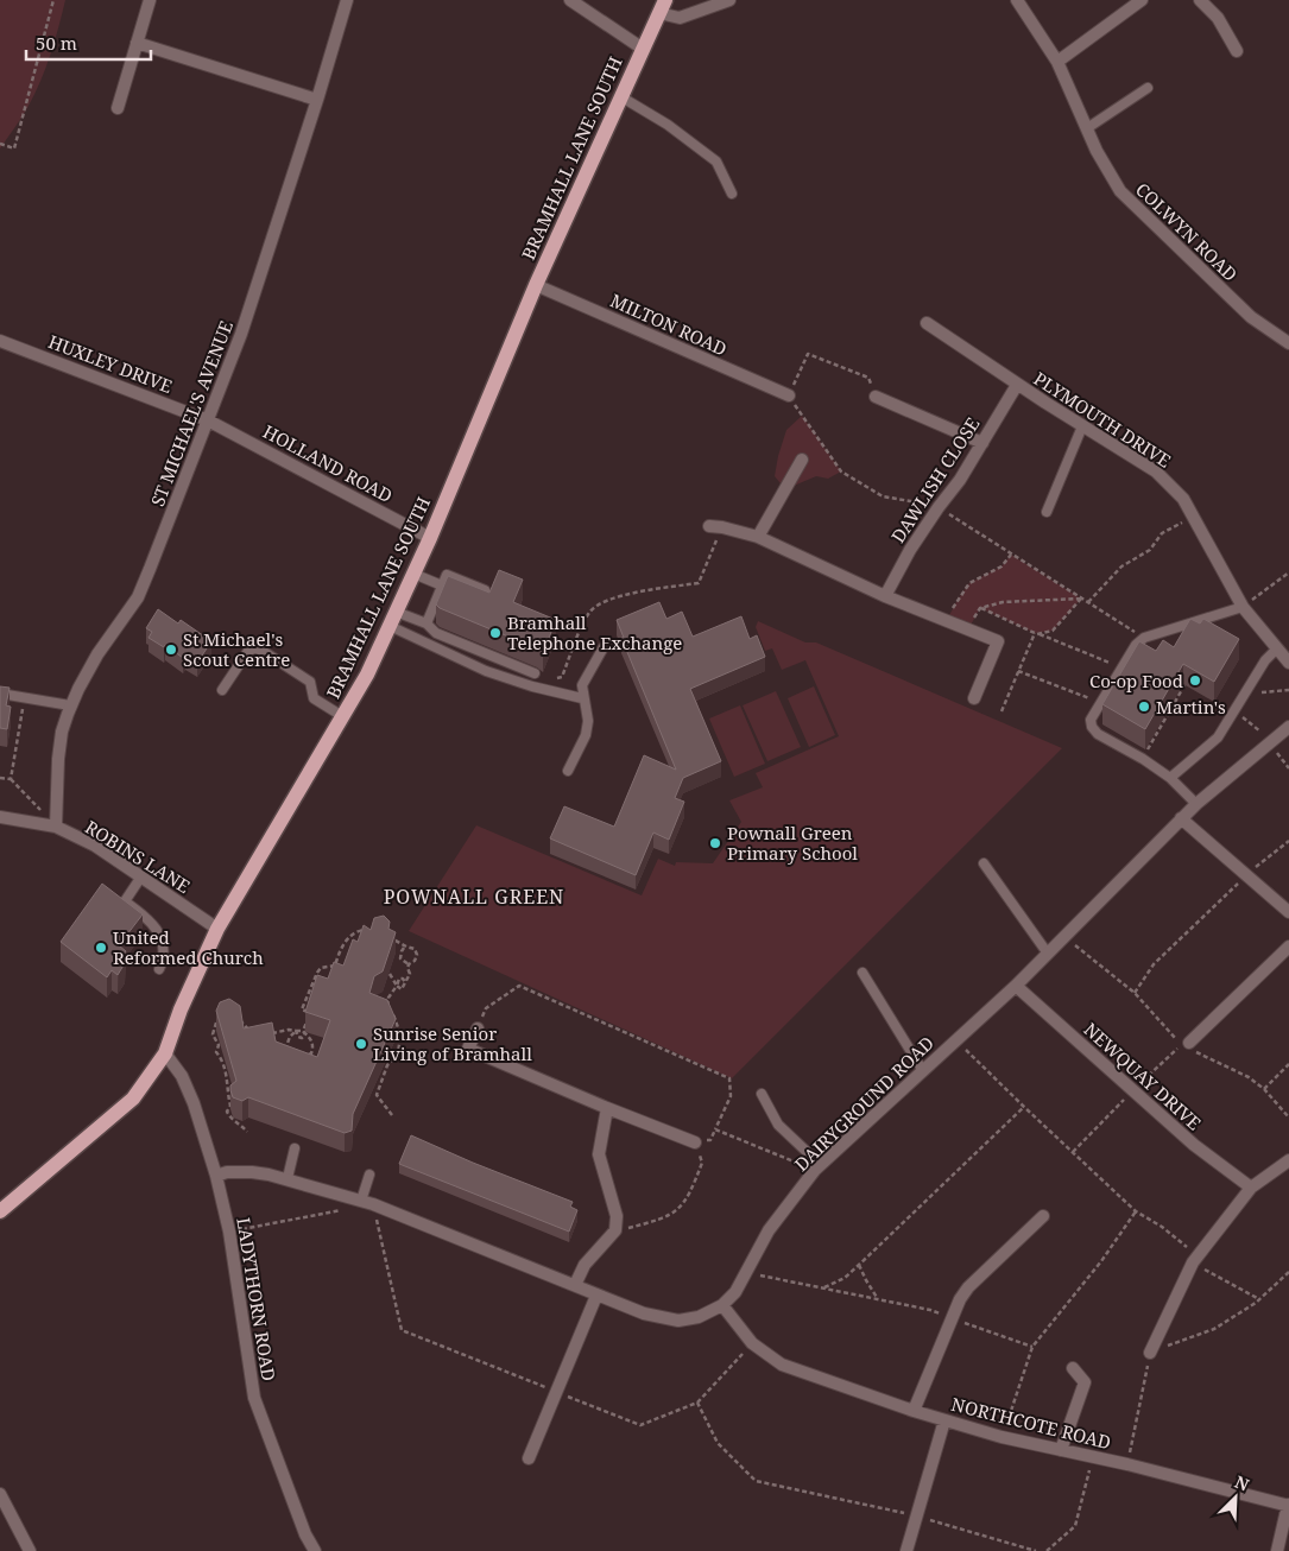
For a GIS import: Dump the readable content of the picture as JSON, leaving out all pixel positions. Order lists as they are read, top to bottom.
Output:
{
  "streets": {
    "main road": ["BRAMHALL LANE SOUTH"],
    "street": [
      "COLWYN ROAD",
      "MILTON ROAD",
      "HUXLEY DRIVE",
      "ST MICHAEL'S AVENUE",
      "PLYMOUTH DRIVE",
      "HOLLAND ROAD",
      "DAWLISH CLOSE",
      "ROBINS LANE",
      "NEWQUAY DRIVE",
      "DAIRYGROUND ROAD",
      "LADYTHORN ROAD",
      "NORTHCOTE ROAD"
    ]
  },
  "crossings": [
    ["BRAMHALL LANE SOUTH", "MILTON ROAD"],
    ["BRAMHALL LANE SOUTH", "HOLLAND ROAD"],
    ["BRAMHALL LANE SOUTH", "ROBINS LANE"],
    ["BRAMHALL LANE SOUTH", "LADYTHORN ROAD"],
    ["HUXLEY DRIVE", "ST MICHAEL'S AVENUE"],
    ["HUXLEY DRIVE", "HOLLAND ROAD"],
    ["ST MICHAEL'S AVENUE", "HOLLAND ROAD"],
    ["ST MICHAEL'S AVENUE", "ROBINS LANE"],
    ["PLYMOUTH DRIVE", "DAWLISH CLOSE"],
    ["NEWQUAY DRIVE", "DAIRYGROUND ROAD"],
    ["DAIRYGROUND ROAD", "LADYTHORN ROAD"],
    ["DAIRYGROUND ROAD", "NORTHCOTE ROAD"]
  ],
  "districts": ["POWNALL GREEN"],
  "places": [
    "Bramhall Telephone Exchange",
    "St Michael's Scout Centre",
    "Co-op Food",
    "Martin's",
    "Pownall Green Primary School",
    "United Reformed Church",
    "Sunrise Senior Living of Bramhall"
  ],
  "scale_bar": "50 m",
  "north": "top right"
}
